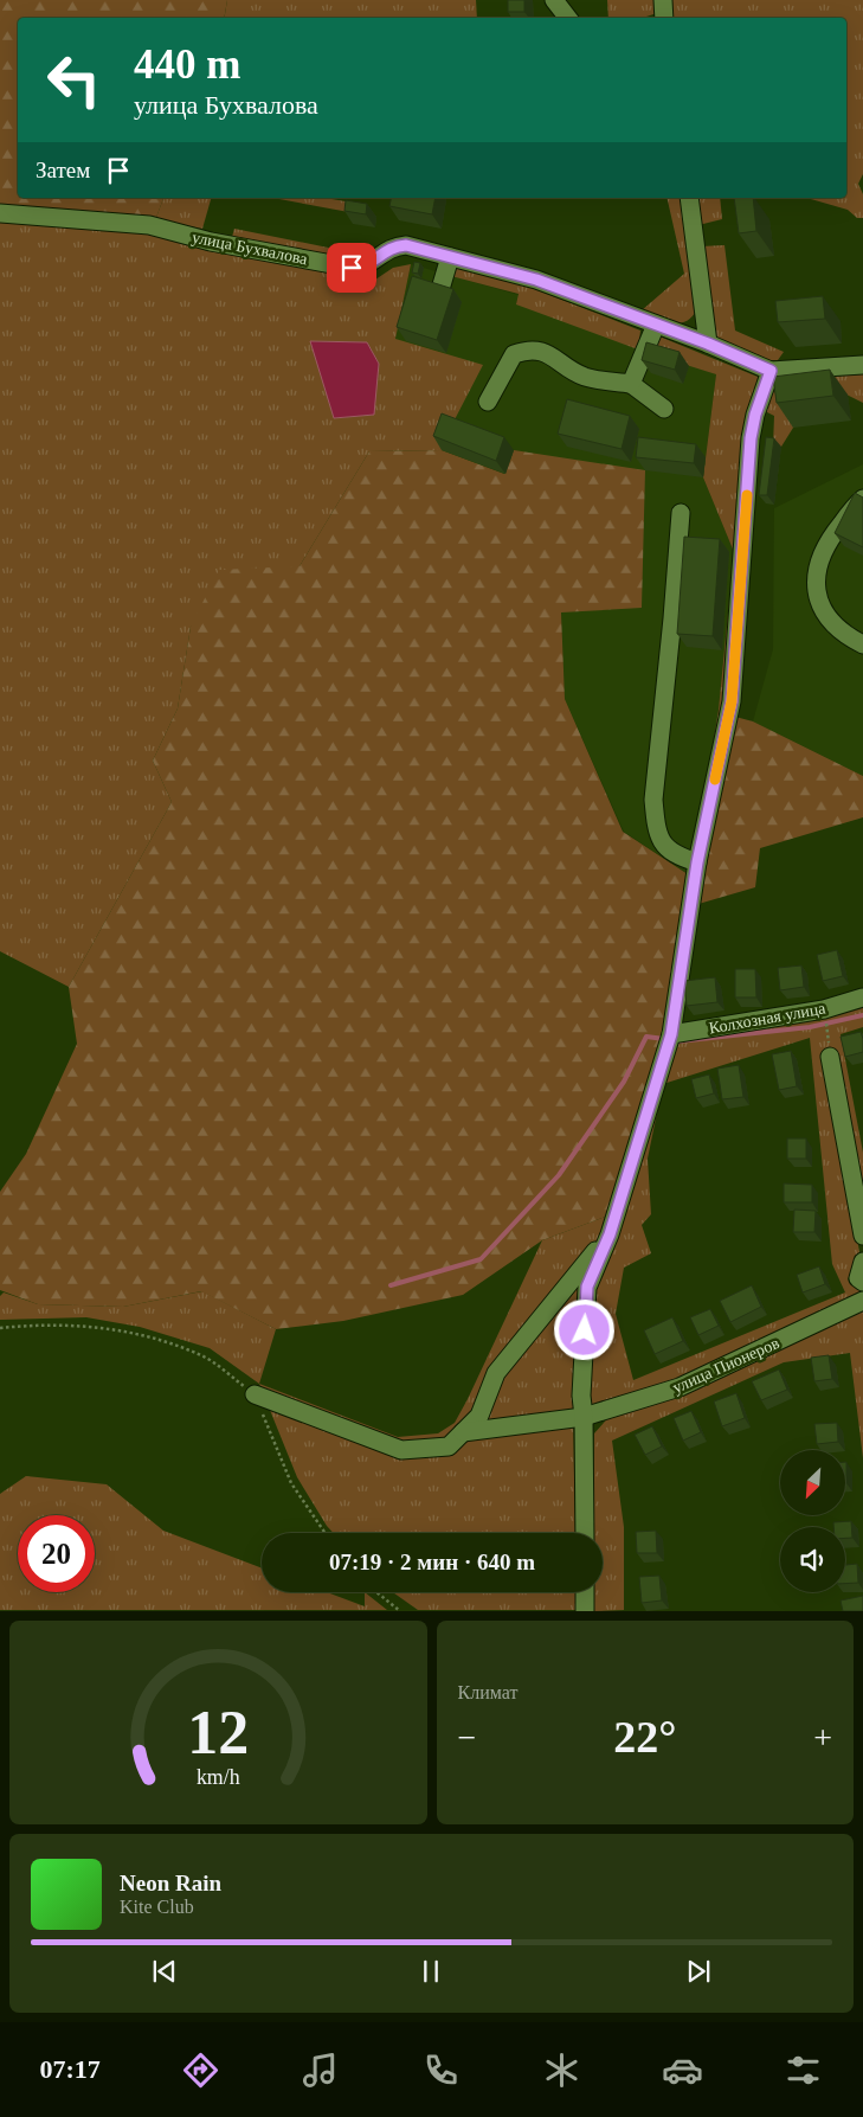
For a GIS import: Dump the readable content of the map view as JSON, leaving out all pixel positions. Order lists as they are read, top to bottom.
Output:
{
  "streets": {
    "street": ["улица Бухвалова", "Колхозная улица", "улица Пионеров"]
  },
  "north": "bottom left",
  "page": {
    "turn": ["440 m", "улица Бухвалова"],
    "then": "Затем",
    "limit": "20",
    "trip": "07:19 · 2 мин · 640 m",
    "tile": "Климат",
    "heat": ["−", "22°", "+"],
    "song": ["Neon Rain", "Kite Club"],
    "tabs": "07:17",
    "gauge": ["12", "km/h"]
  }
}
